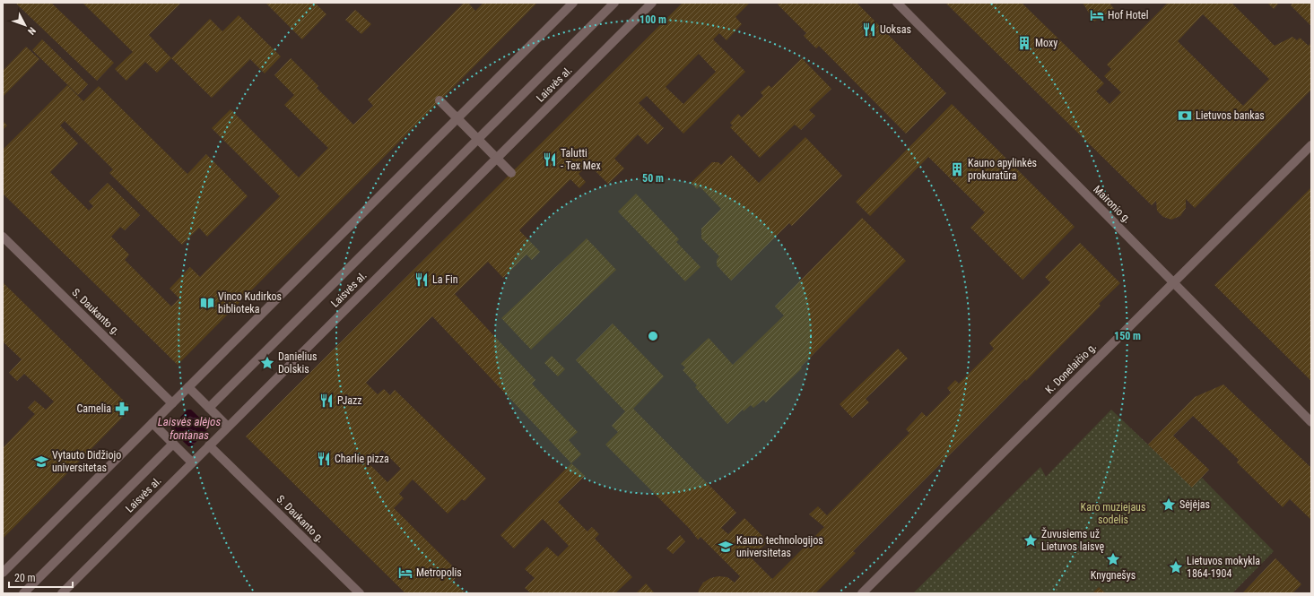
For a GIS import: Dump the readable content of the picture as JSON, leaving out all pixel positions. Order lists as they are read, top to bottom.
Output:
{
  "streets": {
    "street": [
      "Laisvės al.",
      "Maironio g.",
      "S. Daukanto g.",
      "K. Donelaičio g."
    ]
  },
  "crossings": [
    ["Laisvės al.", "S. Daukanto g."],
    ["Maironio g.", "K. Donelaičio g."]
  ],
  "water": ["Laisvės alėjos fontanas"],
  "parks": ["Karo muziejaus sodelis"],
  "places": {
    "hotel": ["Hof Hotel", "Metropolis"],
    "restaurant": [
      "Uoksas",
      "Talutti - Tex Mex",
      "La Fin",
      "PJazz",
      "Charlie pizza"
    ],
    "building": ["Moxy", "Kauno apylinkės prokuratūra"],
    "bank": ["Lietuvos bankas"],
    "library": ["Vinco Kudirkos biblioteka"],
    "place": [
      "Danielius Dolskis",
      "Sėjėjas",
      "Žuvusiems už Lietuvos laisvę",
      "Knygnešys",
      "Lietuvos mokykla 1864-1904"
    ],
    "pharmacy": ["Camelia"],
    "school or university": ["Vytauto Didžiojo universitetas", "Kauno technologijos universitetas"]
  },
  "scale_bar": "20 m",
  "north": "bottom right",
  "rings": ["100 m", "50 m", "150 m"]
}
